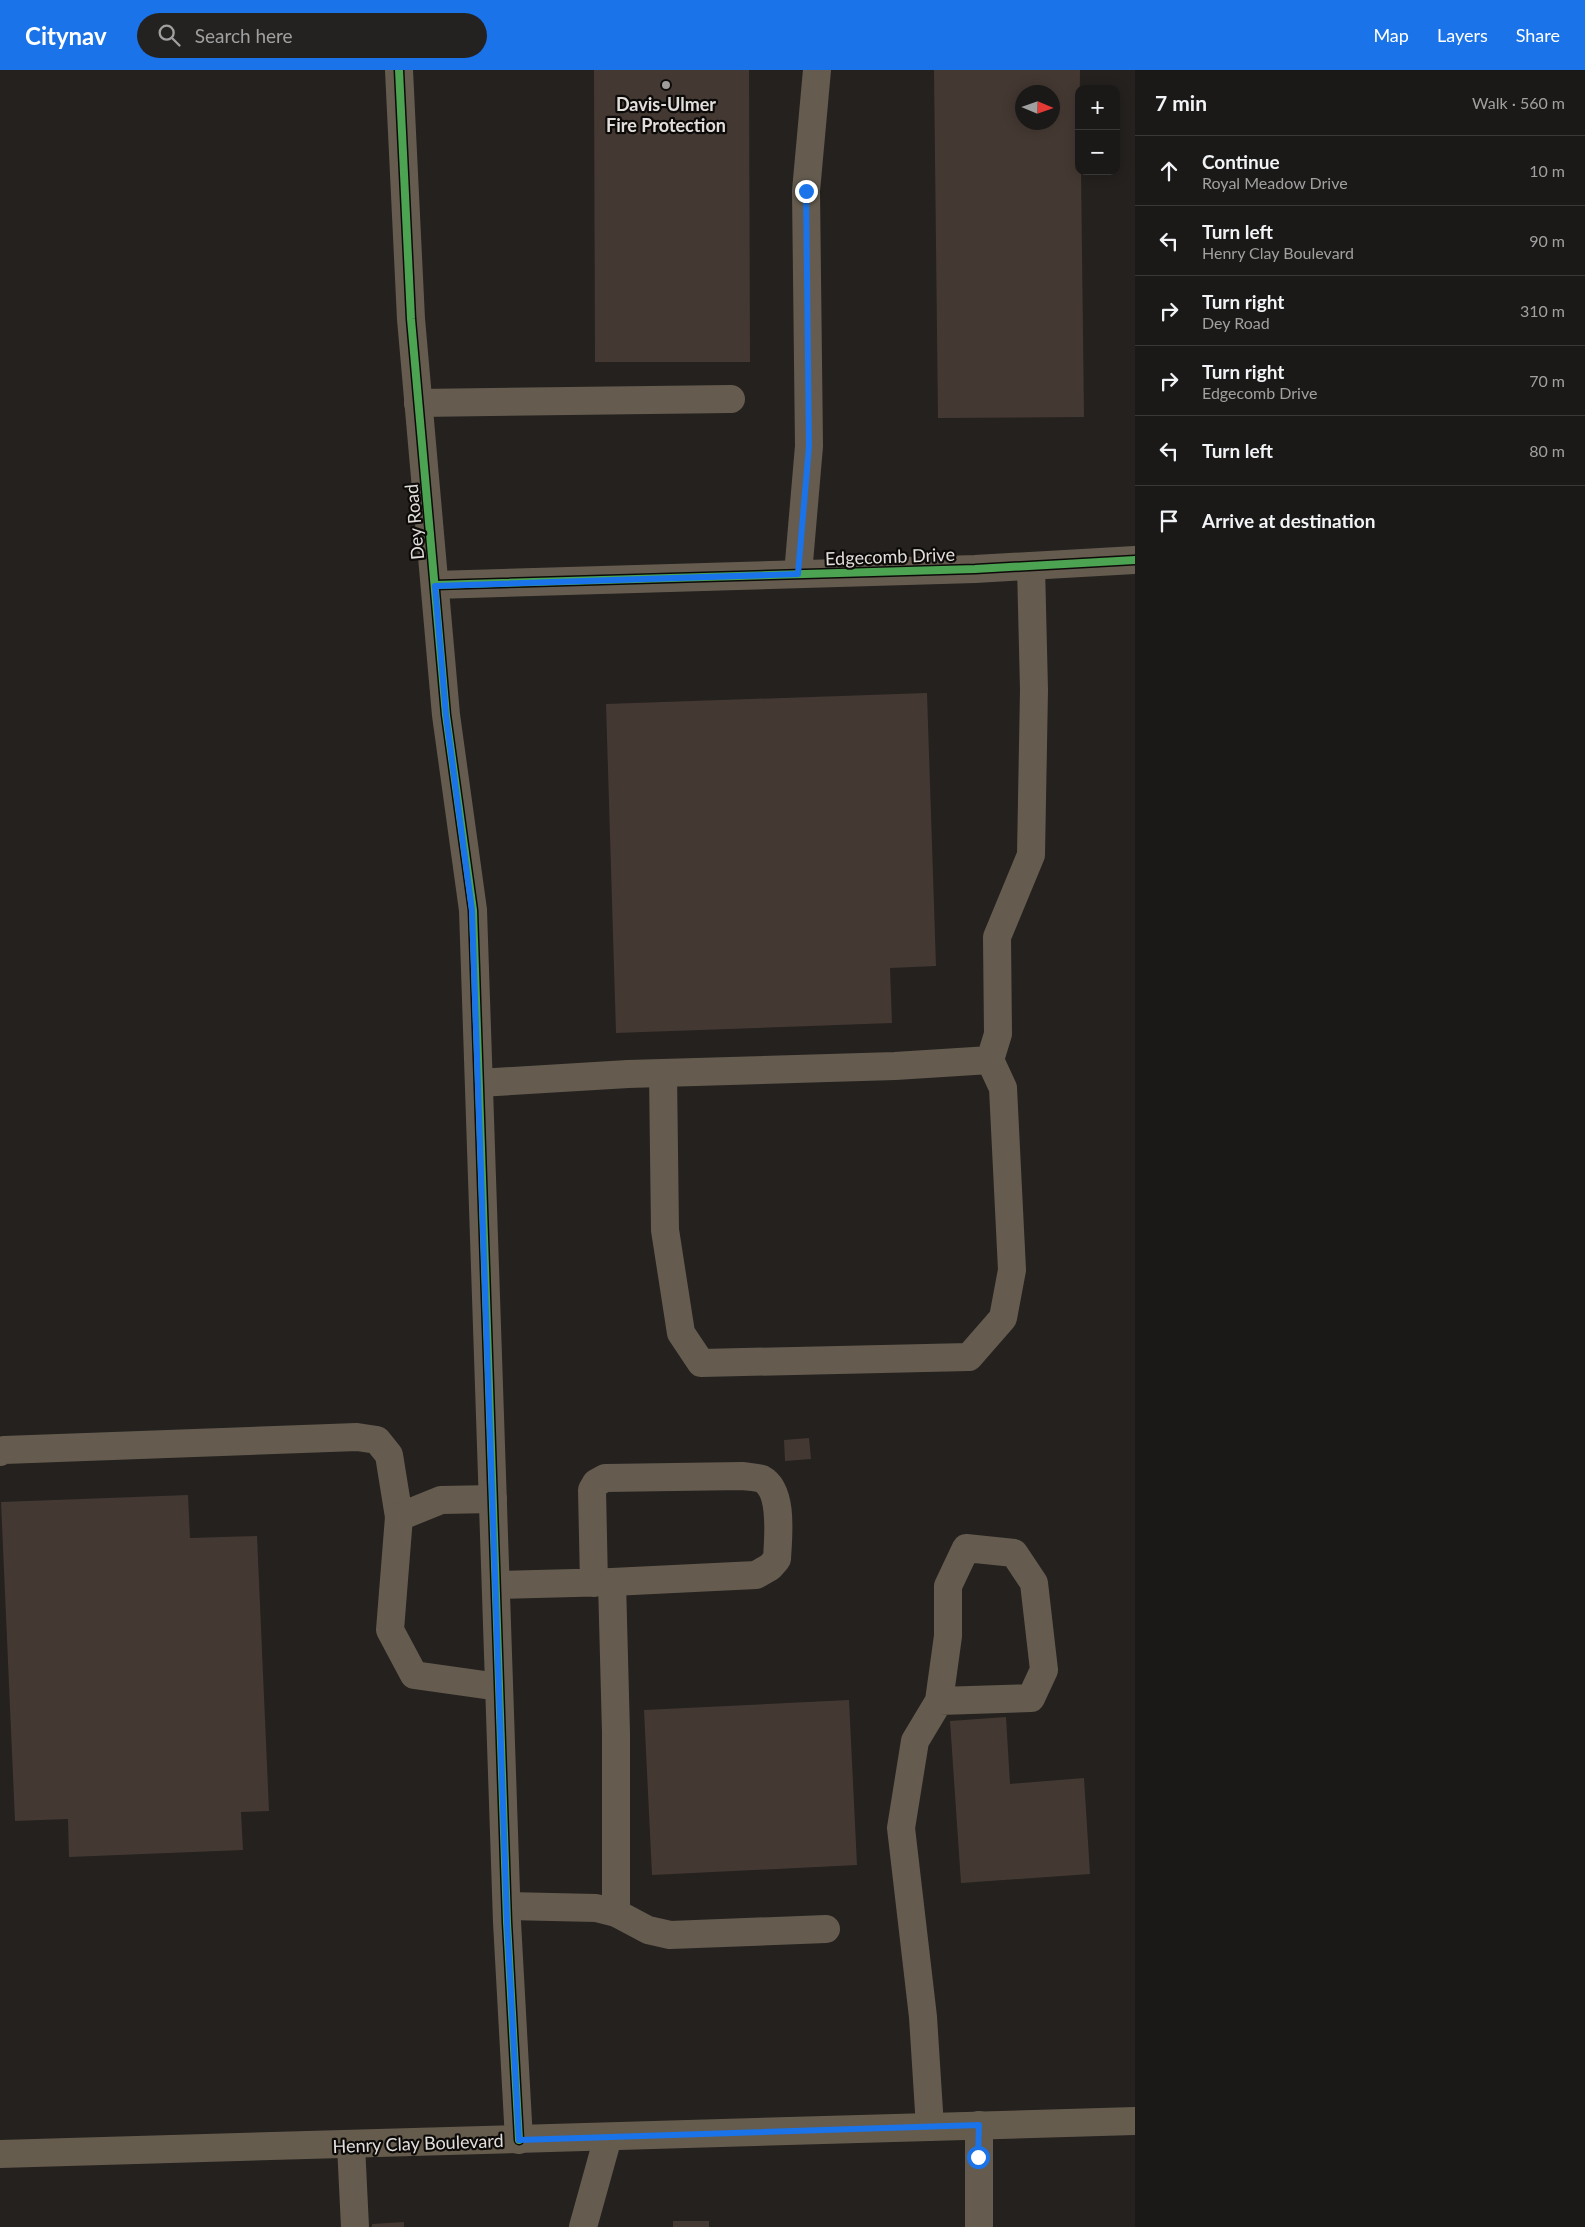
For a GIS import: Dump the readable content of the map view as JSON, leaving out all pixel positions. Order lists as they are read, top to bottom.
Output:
{
  "streets": {
    "main road": ["Henry Clay Boulevard"],
    "street": ["Dey Road", "Edgecomb Drive"]
  },
  "crossings": [
    ["Dey Road", "Edgecomb Drive"],
    ["Dey Road", "Henry Clay Boulevard"]
  ],
  "places": ["Davis-Ulmer Fire Protection"],
  "north": "right",
  "page": {
    "header": "Citynav",
    "search": "Search here",
    "nav": ["Map", "Layers", "Share"],
    "heading": ["7 min", "Walk · 560 m"],
    "map_buttons": ["+", "−"],
    "list": [
      ["Continue", "Royal Meadow Drive", "10 m"],
      ["Turn left", "Henry Clay Boulevard", "90 m"],
      ["Turn right", "Dey Road", "310 m"],
      ["Turn right", "Edgecomb Drive", "70 m"],
      ["Turn left", "80 m"],
      "Arrive at destination"
    ]
  }
}
